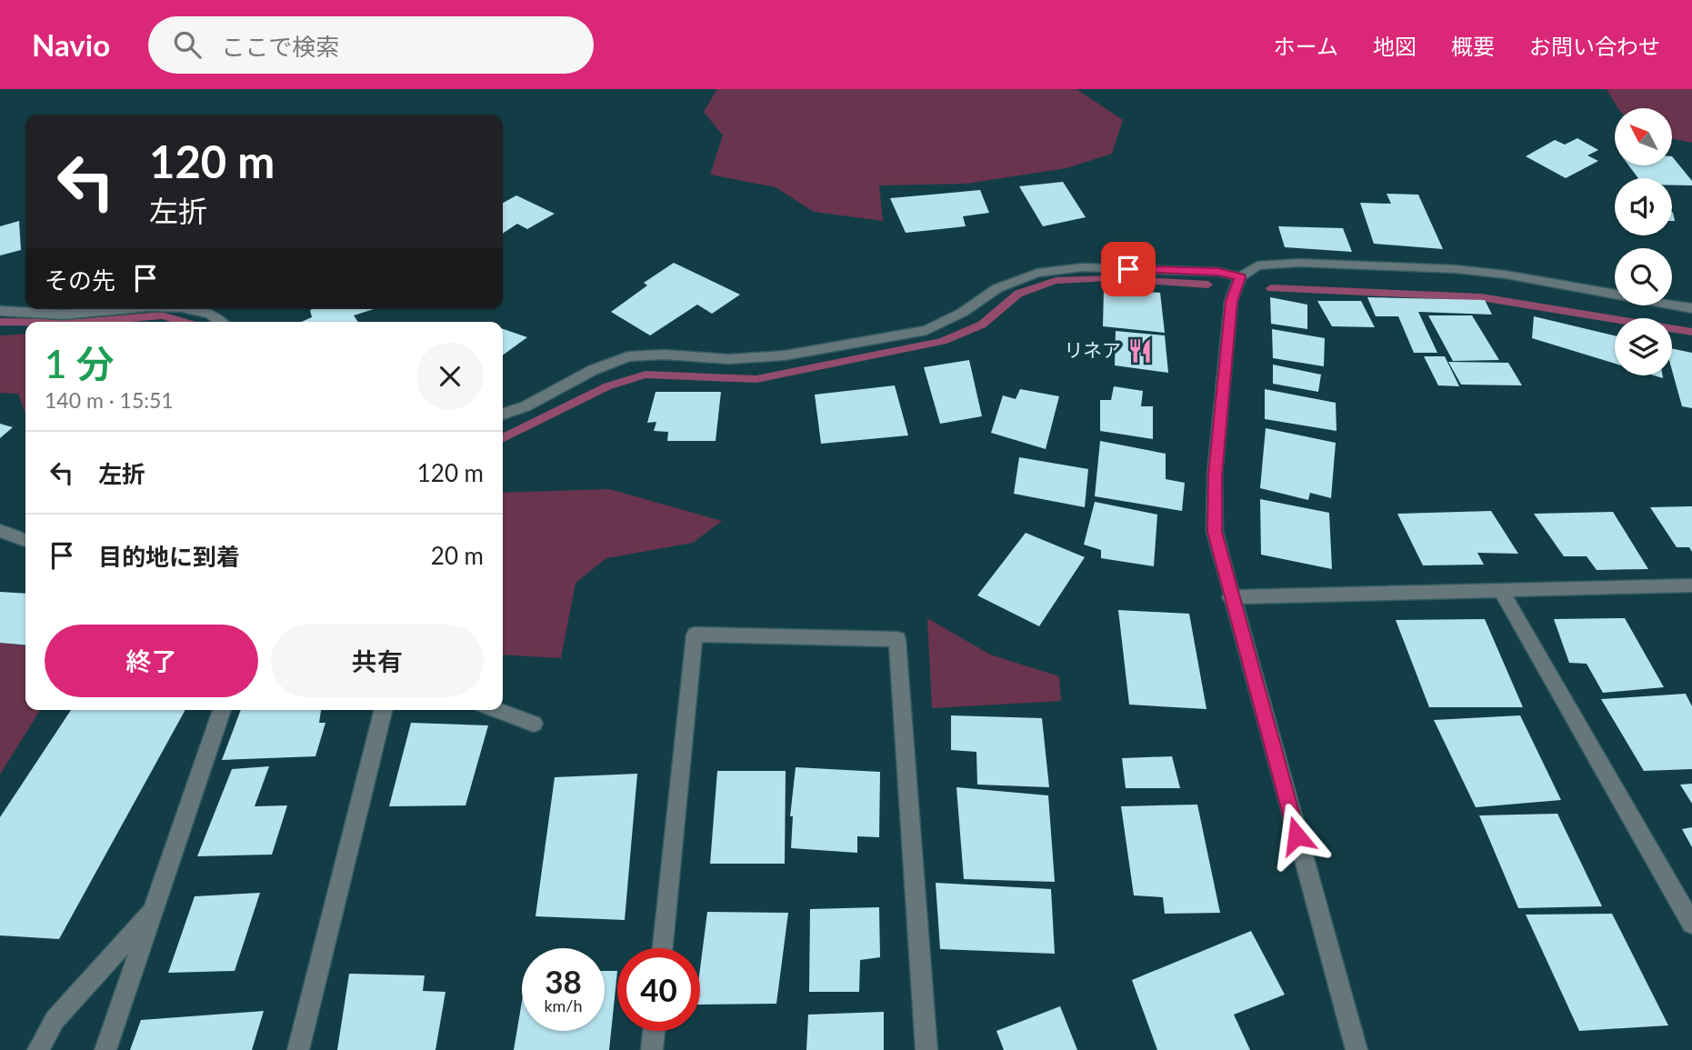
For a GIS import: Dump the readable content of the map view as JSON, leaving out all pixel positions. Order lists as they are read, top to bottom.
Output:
{
  "places": {
    "restaurant": ["リネア"]
  },
  "north": "top left",
  "page": {
    "header": "Navio",
    "search": "ここで検索",
    "nav": [
      "ホーム",
      "地図",
      "概要",
      "お問い合わせ"
    ],
    "turn": ["120 m", "左折"],
    "then": "その先",
    "heading": ["1 分", "140 m · 15:51"],
    "list": [
      {
        "name": "左折",
        "value": "120 m"
      },
      {
        "name": "目的地に到着",
        "value": "20 m"
      }
    ],
    "buttons": ["終了", "共有"],
    "speed": "38 km/h",
    "limit": "40"
  }
}
